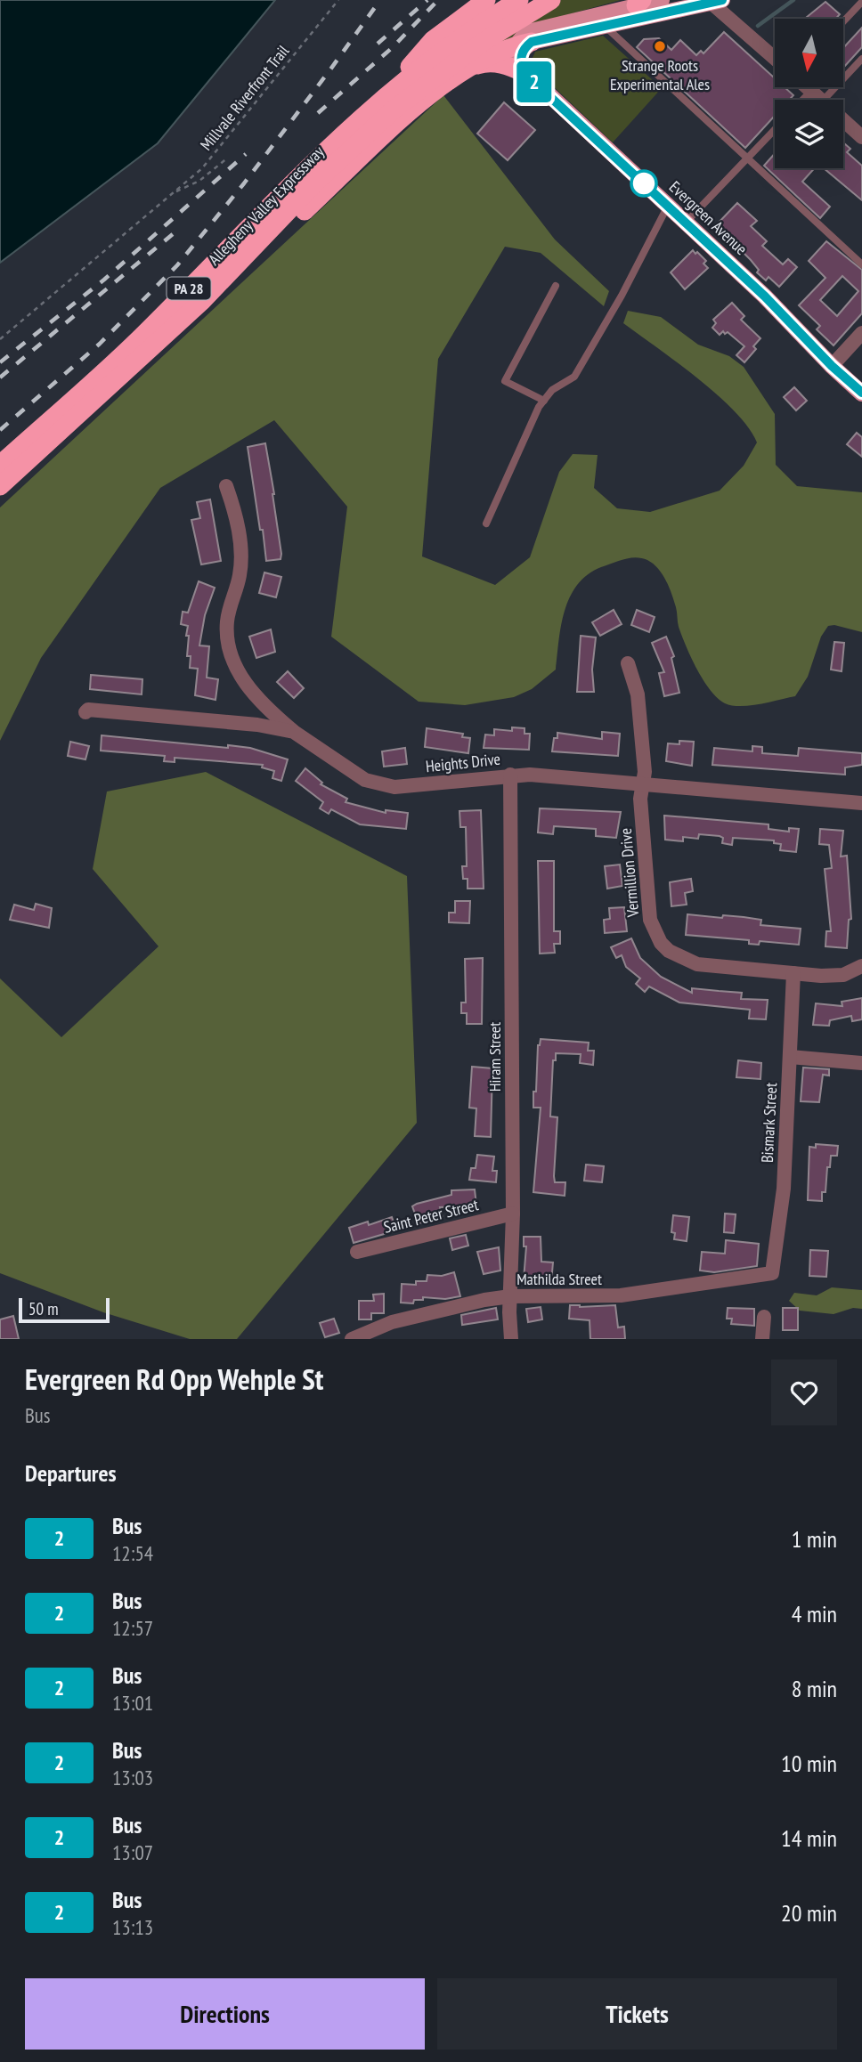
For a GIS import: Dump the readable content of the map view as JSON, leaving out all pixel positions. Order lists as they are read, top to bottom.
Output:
{
  "streets": {
    "highway": ["Allegheny Valley Expressway", "PA 28"],
    "main road": ["Evergreen Avenue"],
    "street": [
      "Heights Drive",
      "Vermillion Drive",
      "Hiram Street",
      "Bismark Street",
      "Saint Peter Street",
      "Mathilda Street"
    ],
    "path": ["Millvale Riverfront Trail"]
  },
  "crossings": [
    ["Heights Drive", "Vermillion Drive"],
    ["Heights Drive", "Hiram Street"],
    ["Vermillion Drive", "Bismark Street"],
    ["Hiram Street", "Saint Peter Street"],
    ["Hiram Street", "Mathilda Street"],
    ["Bismark Street", "Mathilda Street"]
  ],
  "places": ["Strange Roots Experimental Ales"],
  "lines": ["bus line 2"],
  "scale_bar": "50 m",
  "north": "bottom",
  "page": {
    "on_map": "2",
    "scale": "50 m",
    "heading": [
      ["Evergreen Rd Opp Wehple St", "Bus"],
      "Departures"
    ],
    "list": [
      {
        "mark": "2",
        "name": "Bus",
        "note": "12:54",
        "value": "1 min"
      },
      {
        "mark": "2",
        "name": "Bus",
        "note": "12:57",
        "value": "4 min"
      },
      {
        "mark": "2",
        "name": "Bus",
        "note": "13:01",
        "value": "8 min"
      },
      {
        "mark": "2",
        "name": "Bus",
        "note": "13:03",
        "value": "10 min"
      },
      {
        "mark": "2",
        "name": "Bus",
        "note": "13:07",
        "value": "14 min"
      },
      {
        "mark": "2",
        "name": "Bus",
        "note": "13:13",
        "value": "20 min"
      }
    ],
    "buttons": ["Directions", "Tickets"]
  }
}
